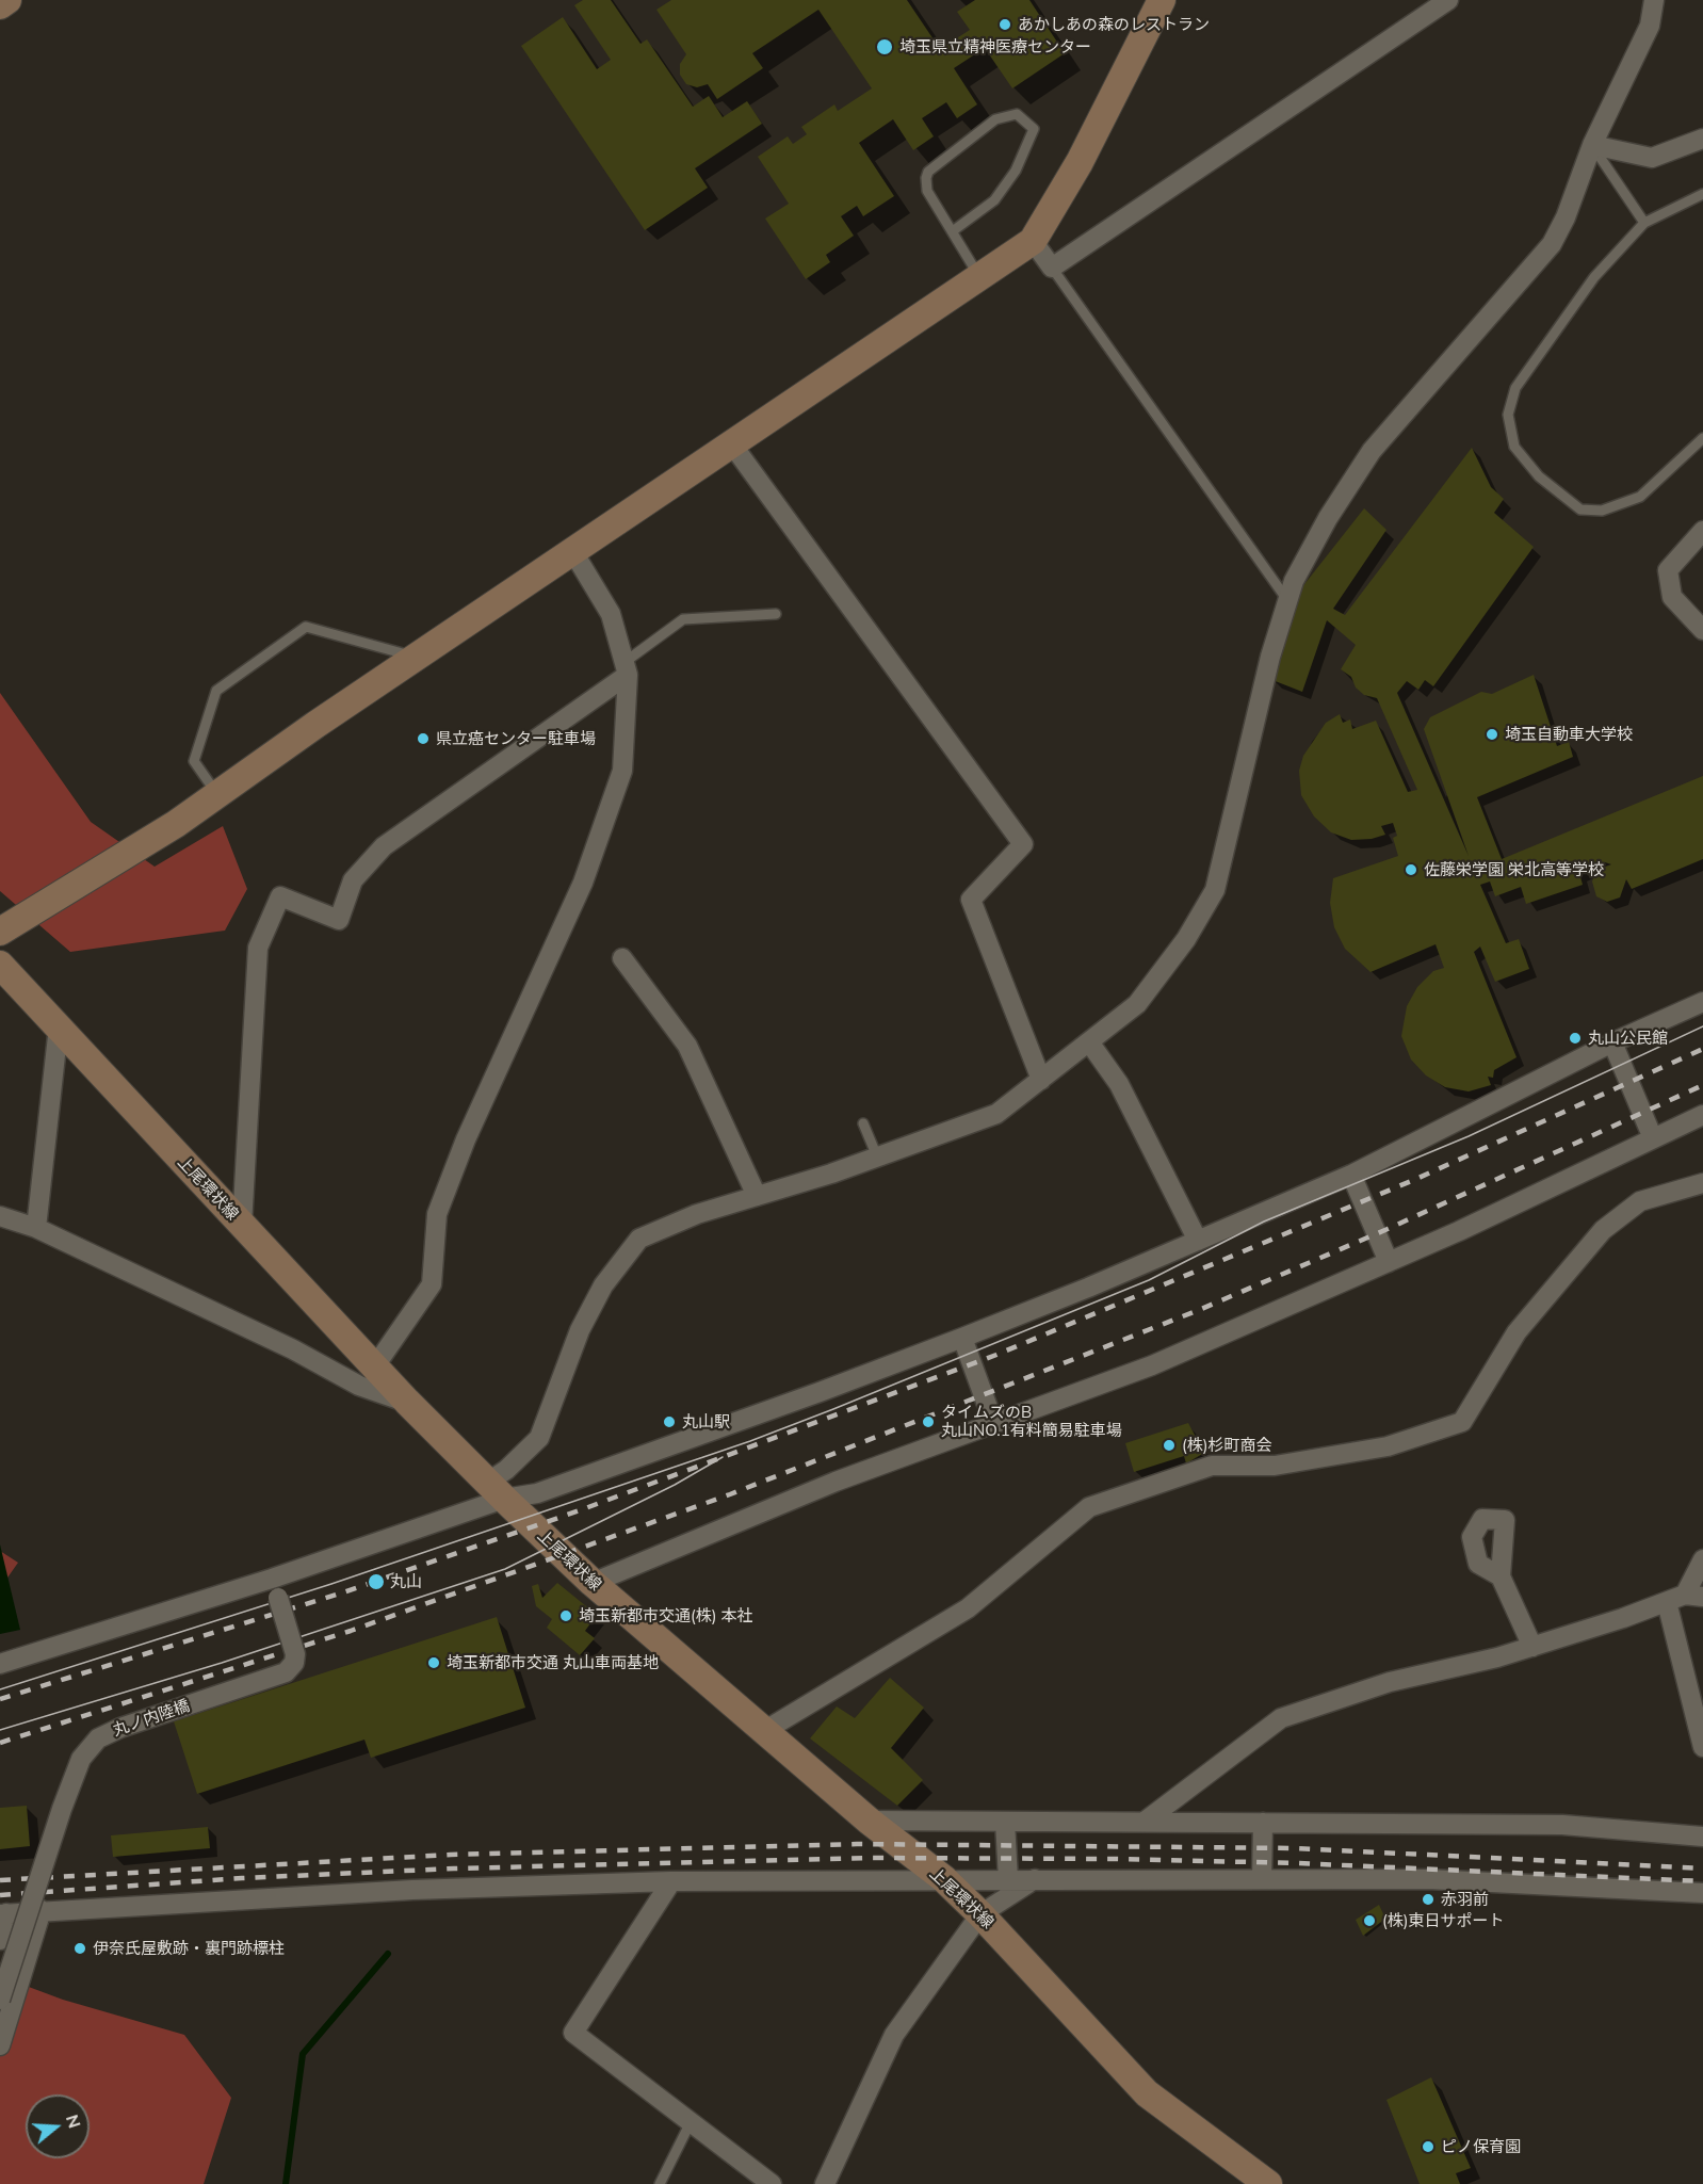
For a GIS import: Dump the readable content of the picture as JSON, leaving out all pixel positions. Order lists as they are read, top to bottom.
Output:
{
  "streets": {
    "main road": ["上尾環状線"],
    "street": ["丸ノ内陸橋"]
  },
  "places": [
    "あかしあの森のレストラン",
    "埼玉県立精神医療センター",
    "埼玉自動車大学校",
    "県立癌センター駐車場",
    "佐藤栄学園 栄北高等学校",
    "丸山公民館",
    "丸山駅",
    "タイムズのB 丸山NO.1有料簡易駐車場",
    "(株)杉町商会",
    "丸山",
    "埼玉新都市交通(株) 本社",
    "埼玉新都市交通 丸山車両基地",
    "赤羽前",
    "(株)東日サポート",
    "伊奈氏屋敷跡・裏門跡標柱",
    "ピノ保育園"
  ],
  "north": "right"
}
